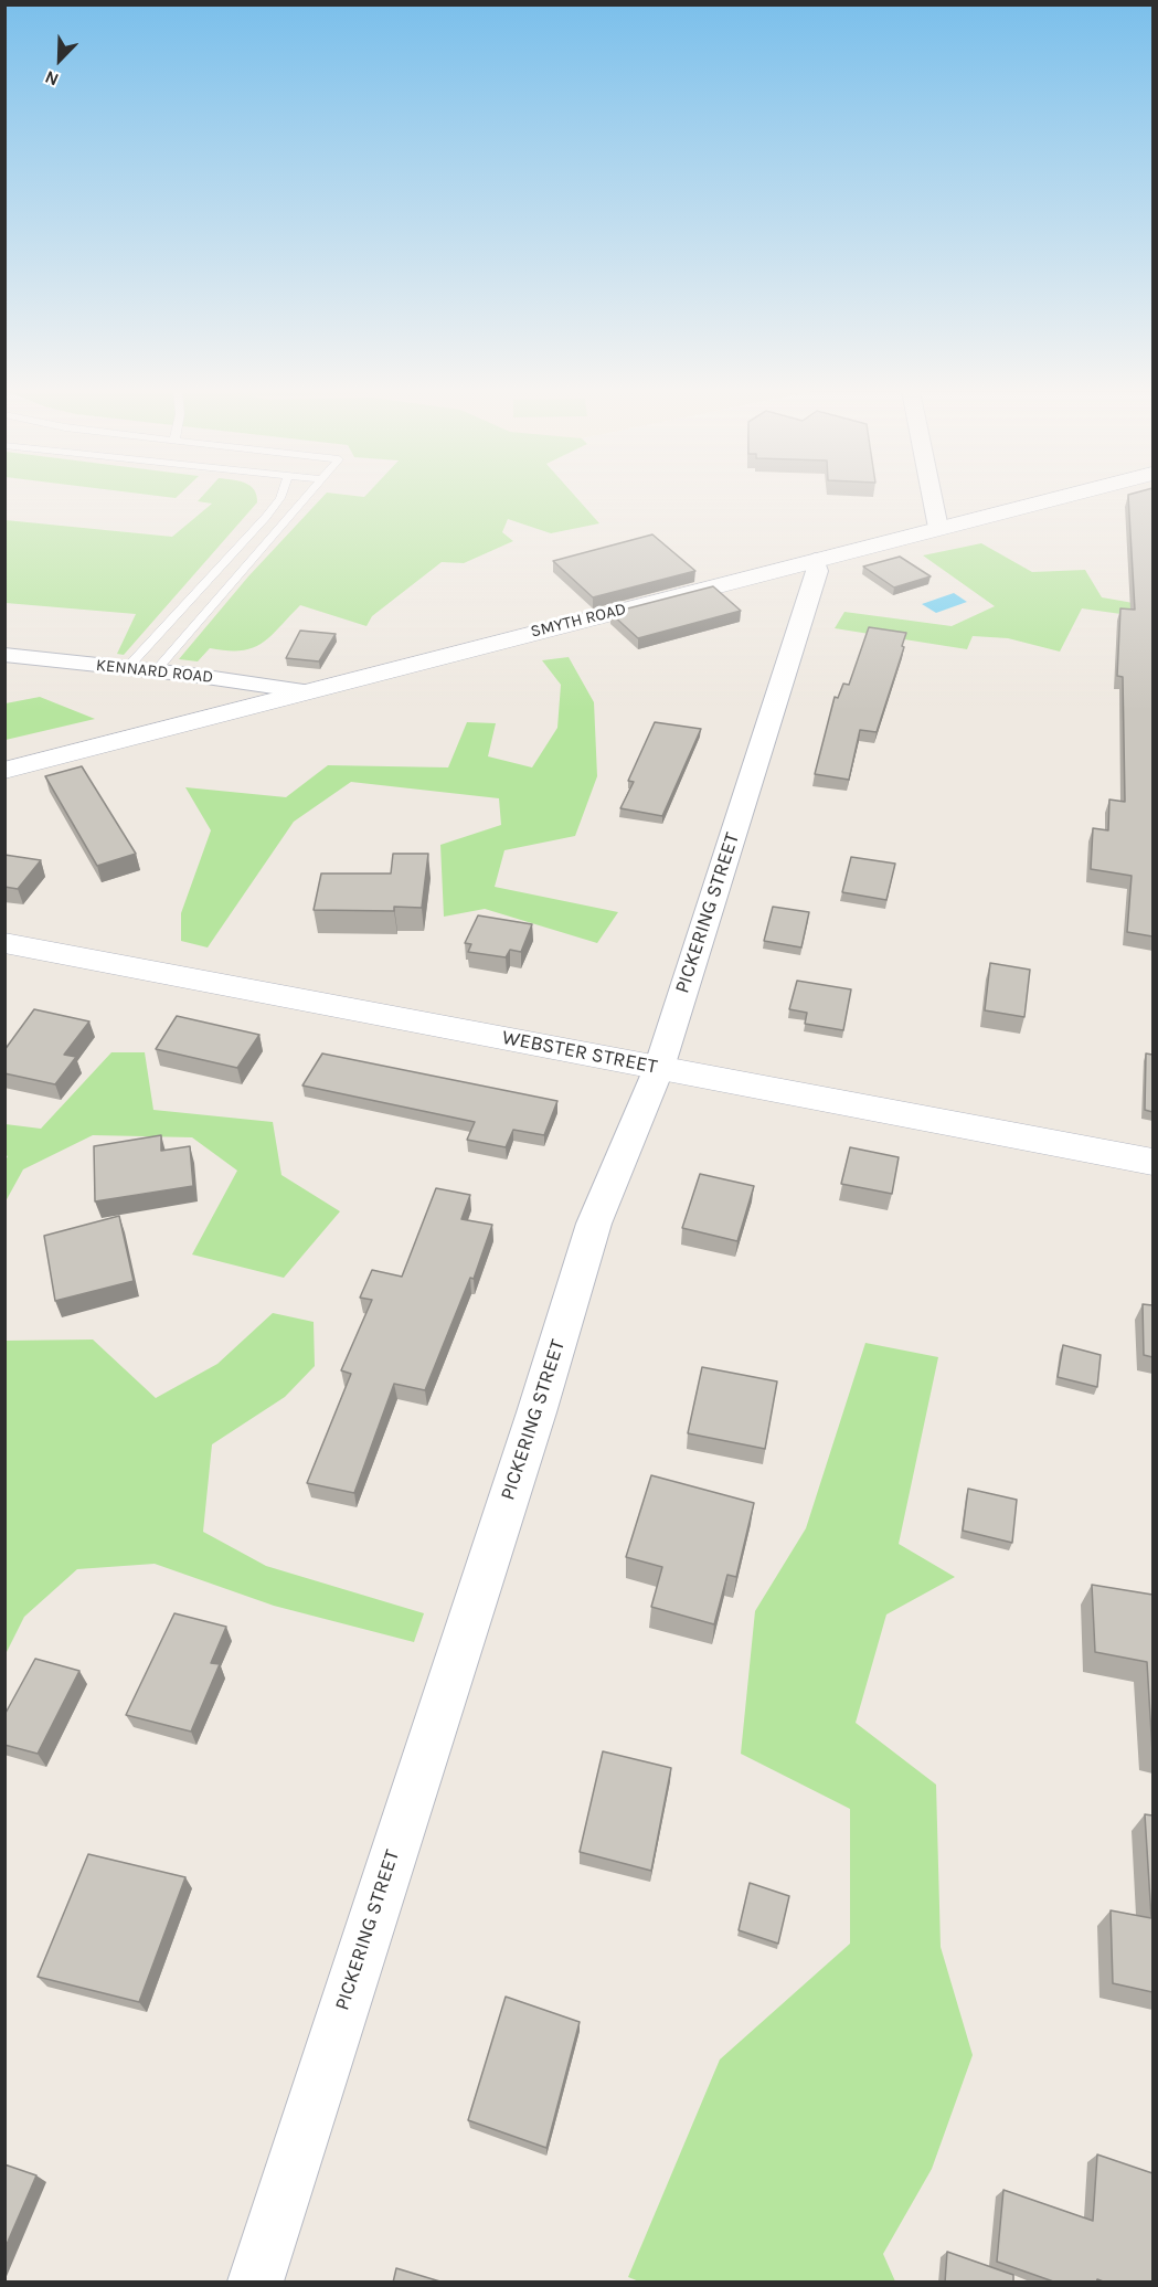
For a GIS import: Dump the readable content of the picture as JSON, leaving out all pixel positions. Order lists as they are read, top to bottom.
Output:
{
  "streets": {
    "street": [
      "SMYTH ROAD",
      "KENNARD ROAD",
      "PICKERING STREET",
      "WEBSTER STREET"
    ]
  },
  "crossings": [
    ["SMYTH ROAD", "KENNARD ROAD"],
    ["SMYTH ROAD", "PICKERING STREET"],
    ["PICKERING STREET", "WEBSTER STREET"]
  ],
  "north": "bottom left"
}
